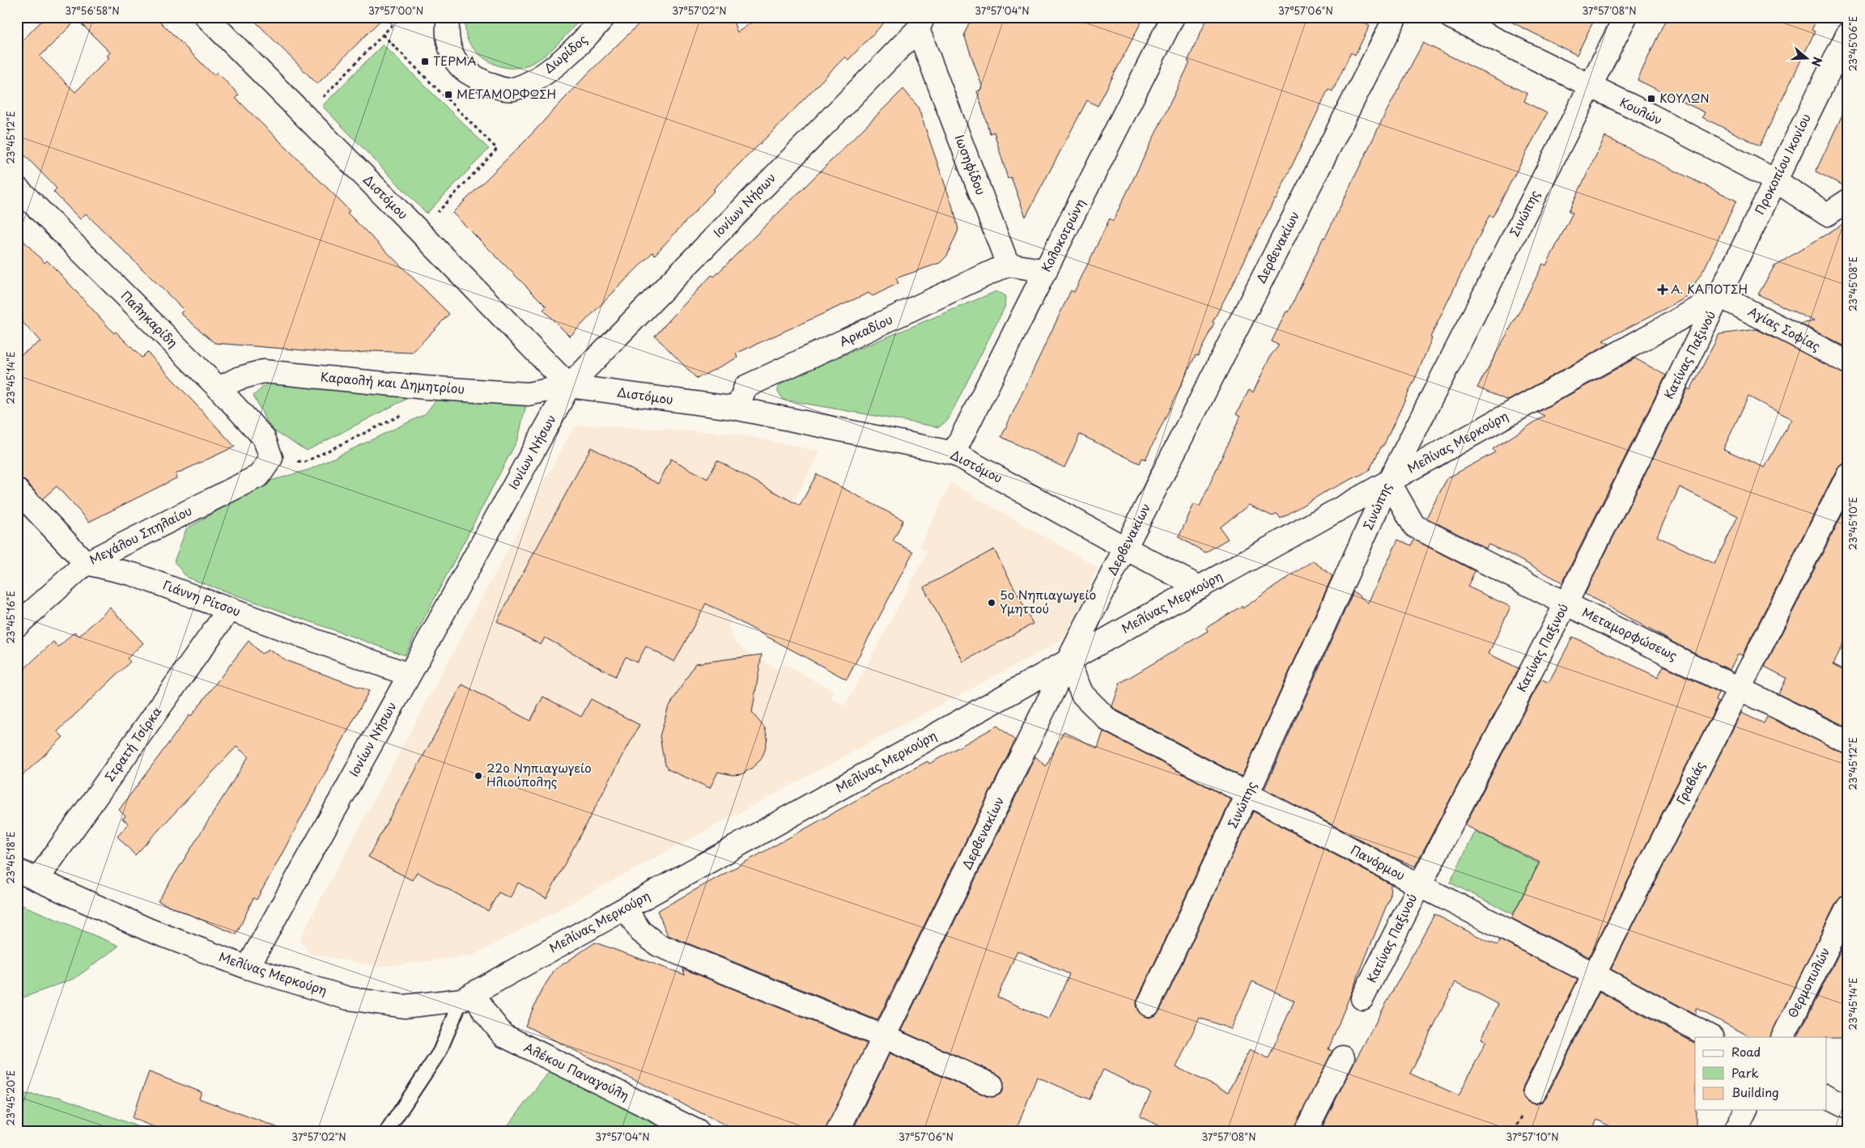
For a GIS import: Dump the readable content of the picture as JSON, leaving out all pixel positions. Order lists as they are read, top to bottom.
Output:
{
  "streets": {
    "street": [
      "Δωρίδος",
      "Κουλών",
      "Προκοπίου Ικονίου",
      "Ιωσηφίδου",
      "Διστόμου",
      "Ιονίων Νήσων",
      "Σινώπης",
      "Κολοκοτρώνη",
      "Δερβενακίων",
      "Παληκαρίδη",
      "Αγίας Σοφίας",
      "Αρκαδίου",
      "Κατίνας Παξινού",
      "Καραολή και Δημητρίου",
      "Μελίνας Μερκούρη",
      "Μεγάλου Σπηλαίου",
      "Γιάννη Ρίτσου",
      "Μεταμορφώσεως",
      "Στρατή Τσίρκα",
      "Γραβιάς",
      "Πανόρμου",
      "Θερμοπυλών",
      "Αλέκου Παναγούλη"
    ]
  },
  "crossings": [
    ["Κουλών", "Προκοπίου Ικονίου"],
    ["Κουλών", "Σινώπης"],
    ["Προκοπίου Ικονίου", "Αγίας Σοφίας"],
    ["Προκοπίου Ικονίου", "Κατίνας Παξινού"],
    ["Προκοπίου Ικονίου", "Μελίνας Μερκούρη"],
    ["Ιωσηφίδου", "Ιονίων Νήσων"],
    ["Ιωσηφίδου", "Αρκαδίου"],
    ["Διστόμου", "Ιονίων Νήσων"],
    ["Διστόμου", "Κολοκοτρώνη"],
    ["Διστόμου", "Δερβενακίων"],
    ["Διστόμου", "Αρκαδίου"],
    ["Διστόμου", "Καραολή και Δημητρίου"],
    ["Διστόμου", "Μελίνας Μερκούρη"],
    ["Ιονίων Νήσων", "Καραολή και Δημητρίου"],
    ["Ιονίων Νήσων", "Μελίνας Μερκούρη"],
    ["Ιονίων Νήσων", "Γιάννη Ρίτσου"],
    ["Σινώπης", "Μελίνας Μερκούρη"],
    ["Σινώπης", "Μεταμορφώσεως"],
    ["Σινώπης", "Πανόρμου"],
    ["Δερβενακίων", "Μελίνας Μερκούρη"],
    ["Δερβενακίων", "Πανόρμου"],
    ["Παληκαρίδη", "Καραολή και Δημητρίου"],
    ["Παληκαρίδη", "Μεγάλου Σπηλαίου"],
    ["Αγίας Σοφίας", "Κατίνας Παξινού"],
    ["Αγίας Σοφίας", "Μελίνας Μερκούρη"],
    ["Κατίνας Παξινού", "Μελίνας Μερκούρη"],
    ["Κατίνας Παξινού", "Μεταμορφώσεως"],
    ["Κατίνας Παξινού", "Πανόρμου"],
    ["Μελίνας Μερκούρη", "Μεταμορφώσεως"],
    ["Μελίνας Μερκούρη", "Στρατή Τσίρκα"],
    ["Μελίνας Μερκούρη", "Πανόρμου"],
    ["Μελίνας Μερκούρη", "Αλέκου Παναγούλη"],
    ["Μεγάλου Σπηλαίου", "Γιάννη Ρίτσου"],
    ["Γιάννη Ρίτσου", "Στρατή Τσίρκα"],
    ["Μεταμορφώσεως", "Γραβιάς"],
    ["Γραβιάς", "Πανόρμου"]
  ],
  "places": {
    "transit": ["ΤΕΡΜΑ", "ΜΕΤΑΜΟΡΦΩΣΗ", "ΚΟΥΛΩΝ"],
    "health": ["Α. ΚΑΠΟΤΣΗ"],
    "other": ["5ο Νηπιαγωγείο Υμηττού", "22ο Νηπιαγωγείο Ηλιούπολης"]
  },
  "legend": ["Road", "Park", "Building"],
  "north": "right",
  "coordinates": [
    "37°56'58\"N",
    "37°57'00\"N",
    "37°57'02\"N",
    "37°57'04\"N",
    "37°57'06\"N",
    "37°57'08\"N",
    "23°45'06\"E",
    "23°45'12\"E",
    "23°45'08\"E",
    "23°45'14\"E",
    "23°45'10\"E",
    "23°45'16\"E",
    "23°45'18\"E",
    "23°45'20\"E",
    "37°57'10\"N"
  ]
}
